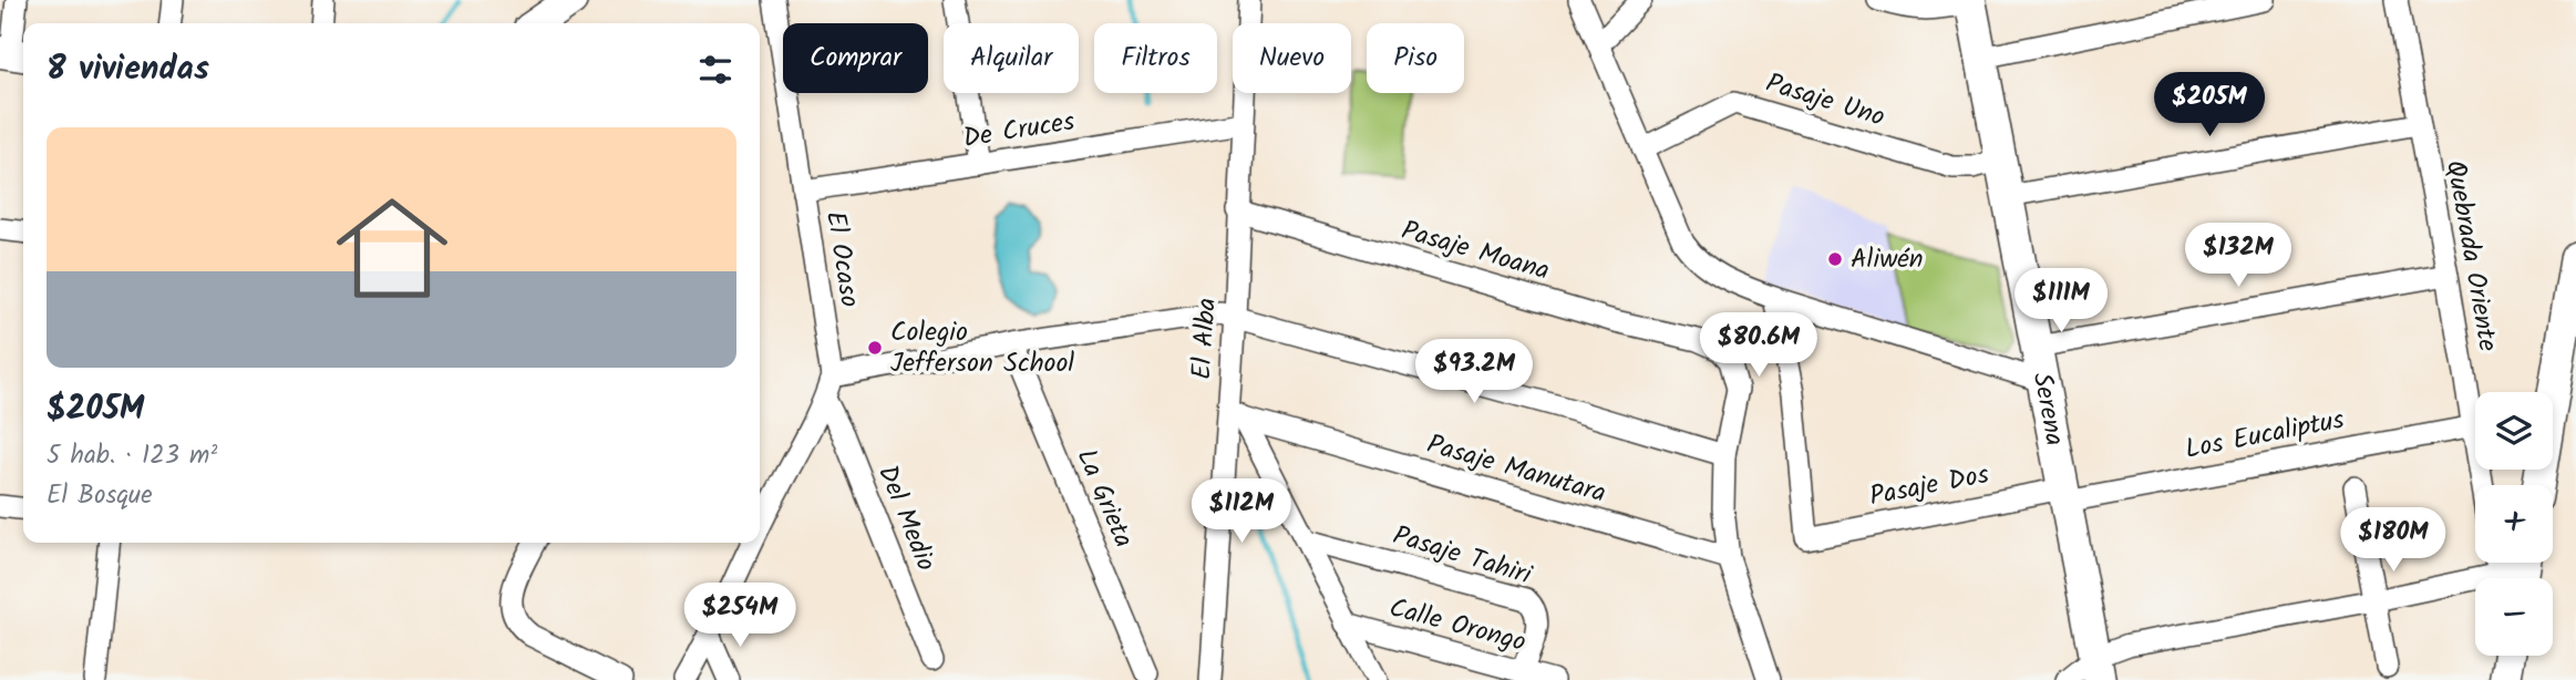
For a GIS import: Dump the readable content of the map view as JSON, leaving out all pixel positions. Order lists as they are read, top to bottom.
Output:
{
  "streets": {
    "street": [
      "Pasaje Uno",
      "De Cruces",
      "Pasaje Moana",
      "Quebrada Oriente",
      "El Ocaso",
      "El Alba",
      "Serena",
      "Los Eucaliptus",
      "Pasaje Manutara",
      "Pasaje Dos",
      "La Grieta",
      "Del Medio",
      "Pasaje Tahiri",
      "Calle Orongo"
    ]
  },
  "crossings": [
    ["Pasaje Uno", "Serena"],
    ["De Cruces", "El Ocaso"],
    ["De Cruces", "El Alba"],
    ["Pasaje Moana", "El Alba"],
    ["Quebrada Oriente", "Los Eucaliptus"],
    ["El Ocaso", "Del Medio"],
    ["El Alba", "Pasaje Manutara"],
    ["Serena", "Los Eucaliptus"],
    ["Serena", "Pasaje Dos"],
    ["Los Eucaliptus", "Pasaje Dos"],
    ["Pasaje Tahiri", "Calle Orongo"]
  ],
  "places": ["Aliwén", "Colegio Jefferson School"],
  "page": {
    "chip": [
      "Comprar",
      "Alquilar",
      "Filtros",
      "Nuevo",
      "Piso"
    ],
    "heading": "8 viviendas",
    "price": [
      "$205M",
      "$132M",
      "$111M",
      "$80.6M",
      "$93.2M",
      "$112M",
      "$180M",
      "$254M"
    ],
    "list": [
      {
        "name": "$205M",
        "note": "5 hab. · 123 m² · El Bosque"
      }
    ],
    "map_buttons": ["+", "−"]
  }
}
